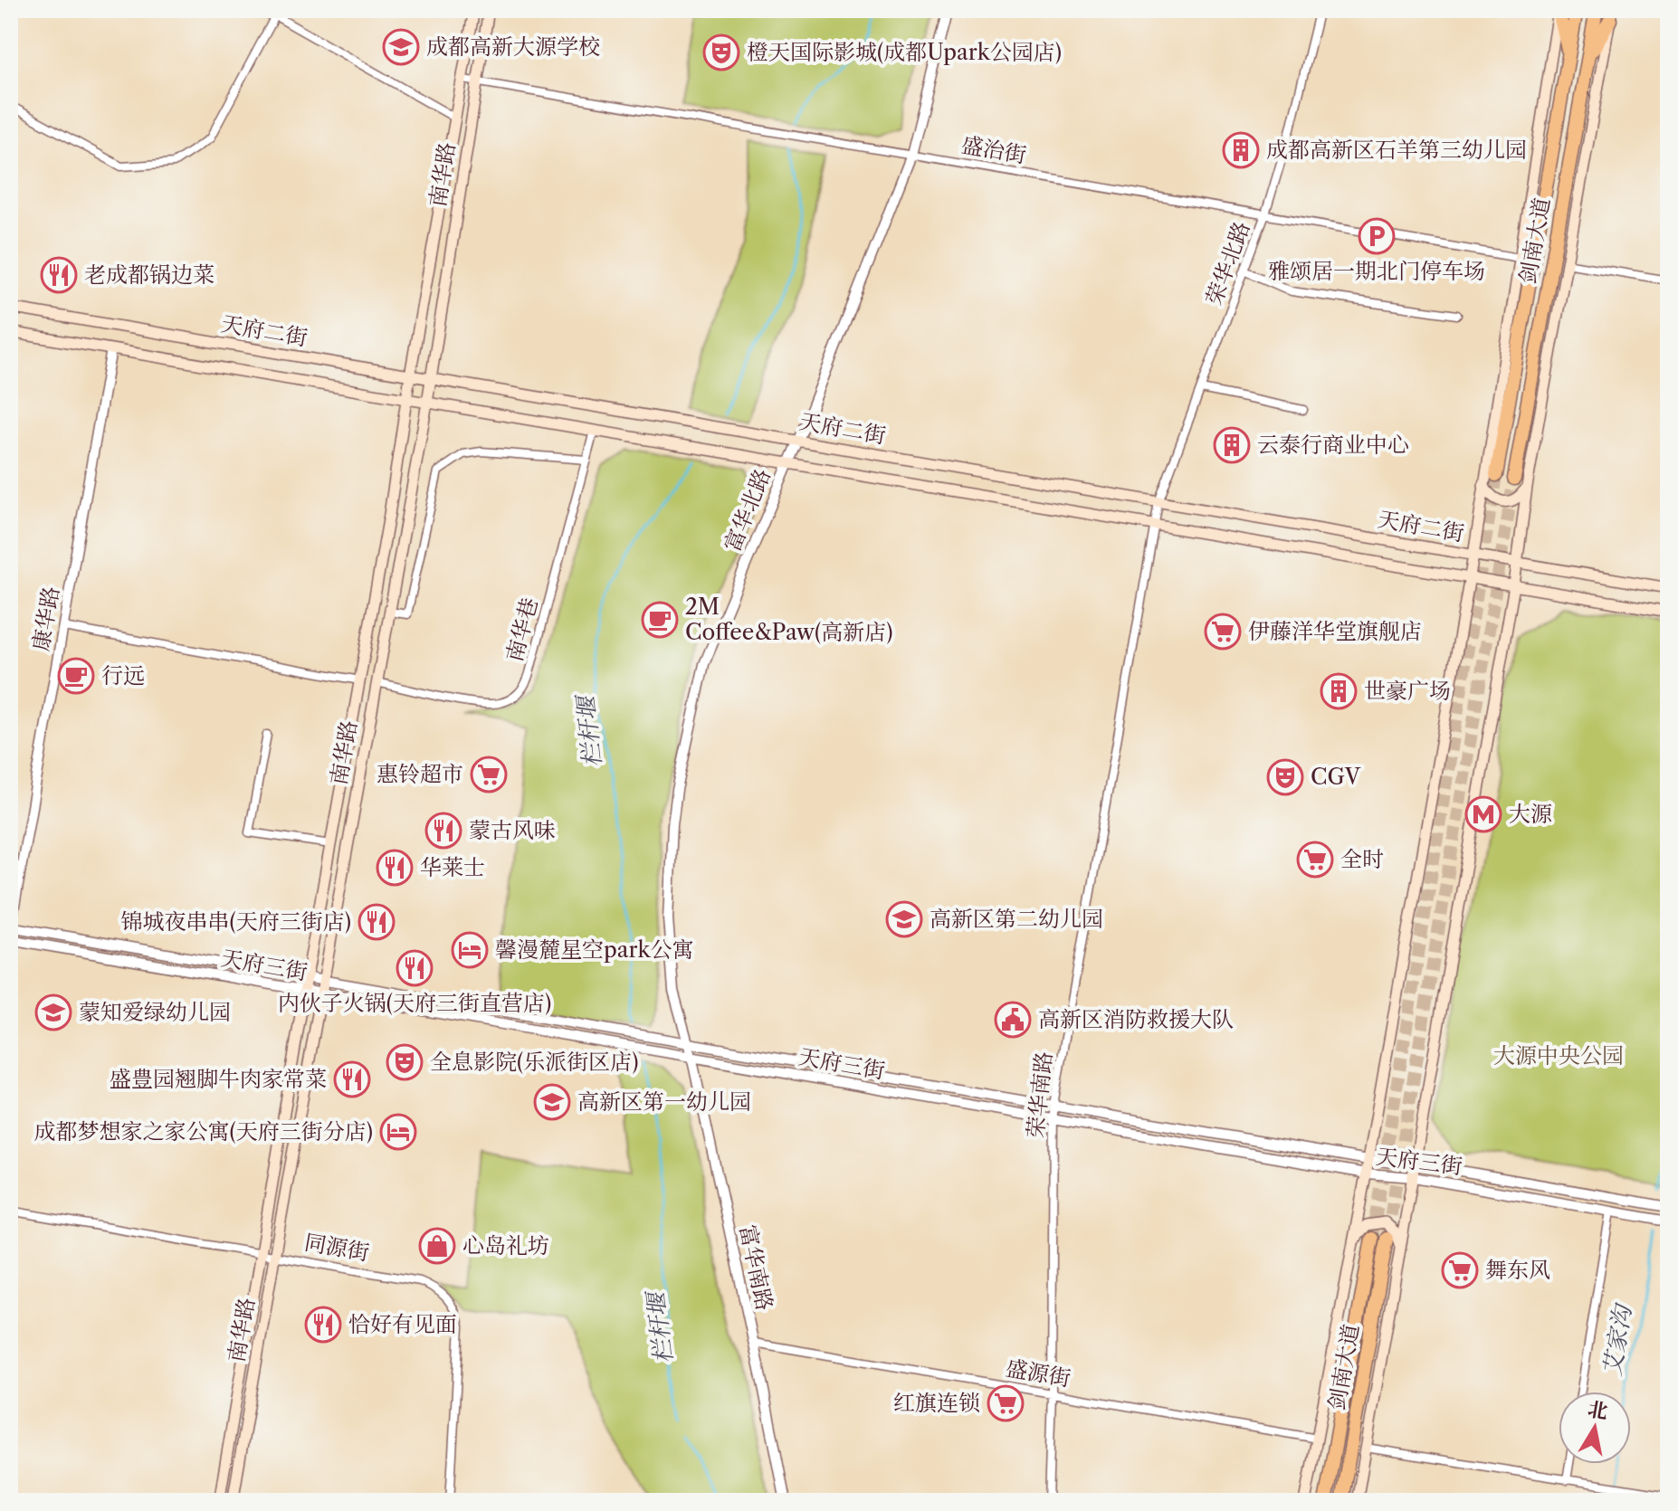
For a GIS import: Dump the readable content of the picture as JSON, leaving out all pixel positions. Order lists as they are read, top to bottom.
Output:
{
  "streets": {
    "highway": ["剑南大道"],
    "main road": ["南华路", "天府二街"],
    "street": [
      "盛治街",
      "荣华北路",
      "富华北路",
      "康华路",
      "南华巷",
      "天府三街",
      "荣华南路",
      "同源街",
      "富华南路",
      "盛源街"
    ]
  },
  "crossings": [
    ["盛治街", "南华路"],
    ["盛治街", "荣华北路"],
    ["盛治街", "富华北路"],
    ["南华路", "天府二街"],
    ["南华路", "南华巷"],
    ["南华路", "天府三街"],
    ["南华路", "同源街"],
    ["荣华北路", "天府二街"],
    ["荣华北路", "荣华南路"],
    ["天府二街", "富华北路"],
    ["天府二街", "康华路"],
    ["天府二街", "南华巷"],
    ["天府二街", "荣华南路"],
    ["富华北路", "天府三街"],
    ["富华北路", "富华南路"],
    ["康华路", "天府三街"],
    ["天府三街", "荣华南路"],
    ["天府三街", "富华南路"],
    ["荣华南路", "盛源街"],
    ["富华南路", "盛源街"]
  ],
  "water": ["栏杆堰", "艾家沟"],
  "parks": ["大源中央公园"],
  "places": {
    "school or university": [
      "成都高新大源学校",
      "高新区第二幼儿园",
      "蒙知爱绿幼儿园",
      "高新区第一幼儿园"
    ],
    "theatre": ["橙天国际影城(成都Upark公园店)", "CGV", "全息影院(乐派街区店)"],
    "building": ["成都高新区石羊第三幼儿园", "云泰行商业中心", "世豪广场"],
    "parking": ["雅颂居一期北门停车场"],
    "restaurant": [
      "老成都锅边菜",
      "蒙古风味",
      "华莱士",
      "锦城夜串串(天府三街店)",
      "内伙子火锅(天府三街直营店)",
      "盛豊园翘脚牛肉家常菜",
      "恰好有见面"
    ],
    "cafe": ["2M Coffee&Paw(高新店)", "行远"],
    "supermarket": [
      "伊藤洋华堂旗舰店",
      "惠铃超市",
      "全时",
      "舞东风",
      "红旗连锁"
    ],
    "metro station": ["大源"],
    "hotel": ["馨漫麓星空park公寓", "成都梦想家之家公寓(天府三街分店)"],
    "public building": ["高新区消防救援大队"],
    "shop": ["心岛礼坊"]
  },
  "north": "top"
}
